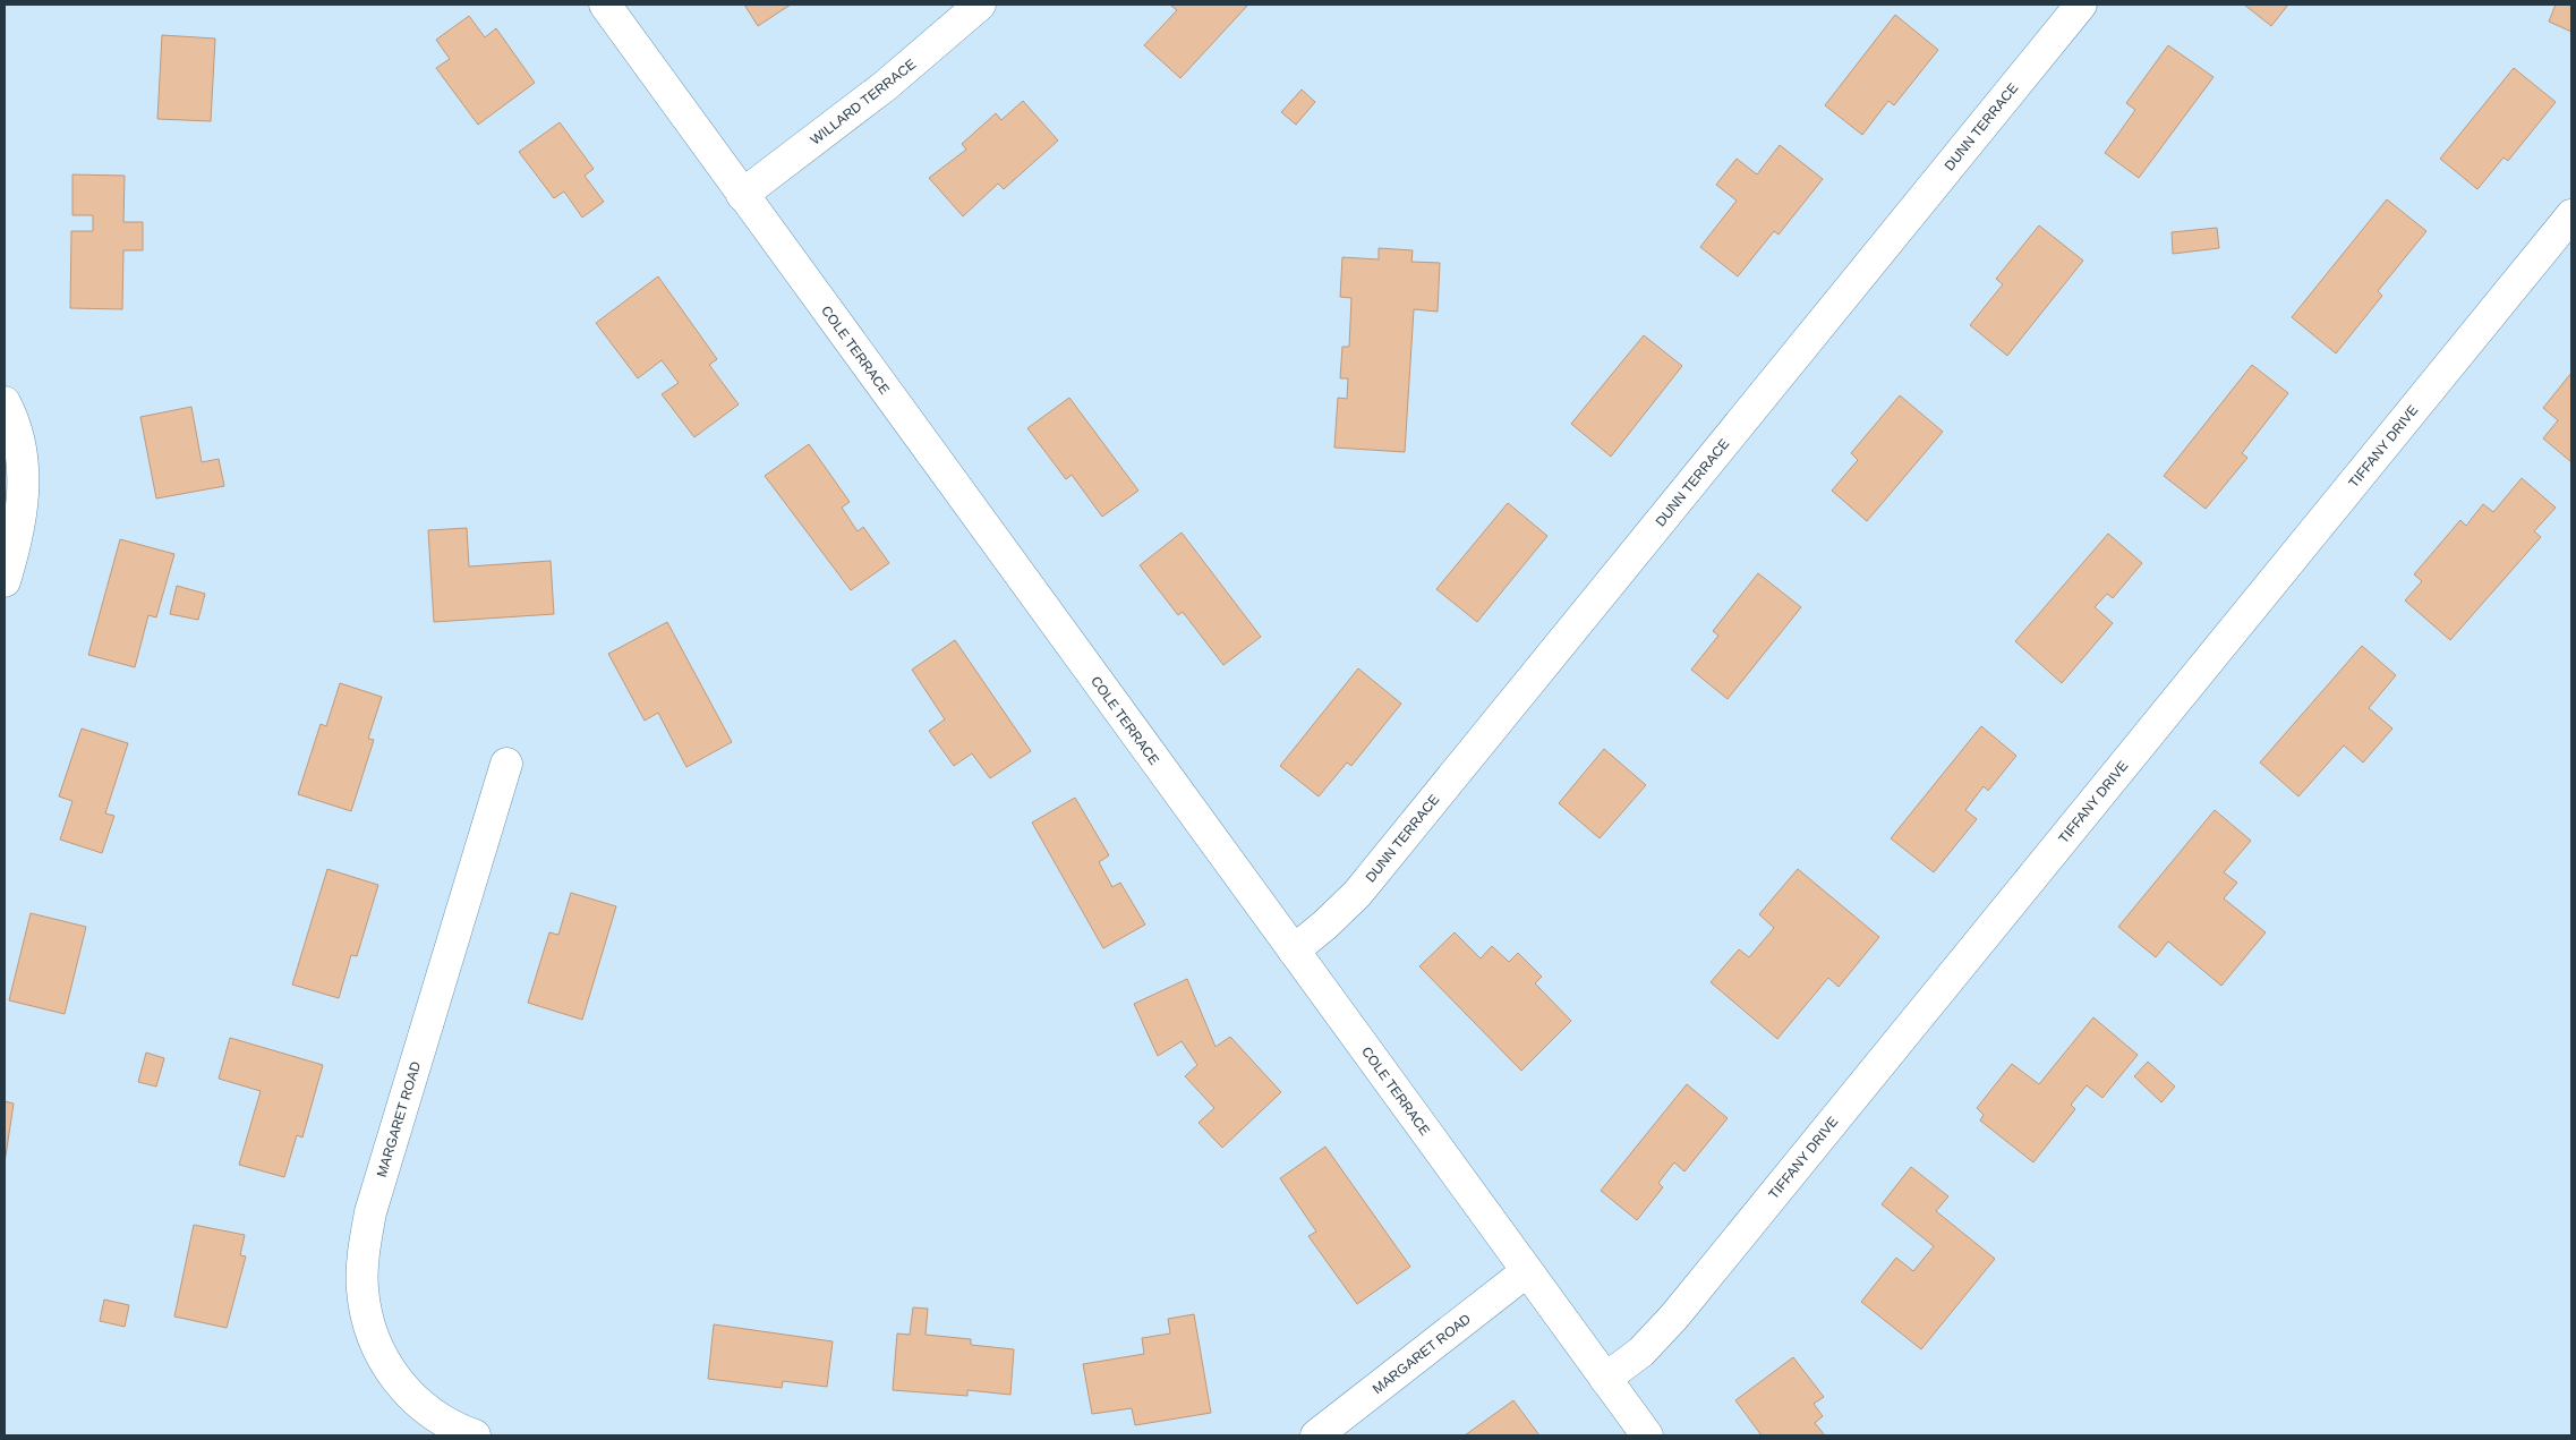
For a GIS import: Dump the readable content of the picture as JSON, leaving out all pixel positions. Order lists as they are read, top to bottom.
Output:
{
  "streets": {
    "street": [
      "WILLARD TERRACE",
      "DUNN TERRACE",
      "COLE TERRACE",
      "TIFFANY DRIVE",
      "MARGARET ROAD"
    ]
  },
  "crossings": [
    ["WILLARD TERRACE", "COLE TERRACE"],
    ["DUNN TERRACE", "COLE TERRACE"],
    ["COLE TERRACE", "TIFFANY DRIVE"],
    ["COLE TERRACE", "MARGARET ROAD"]
  ]
}
